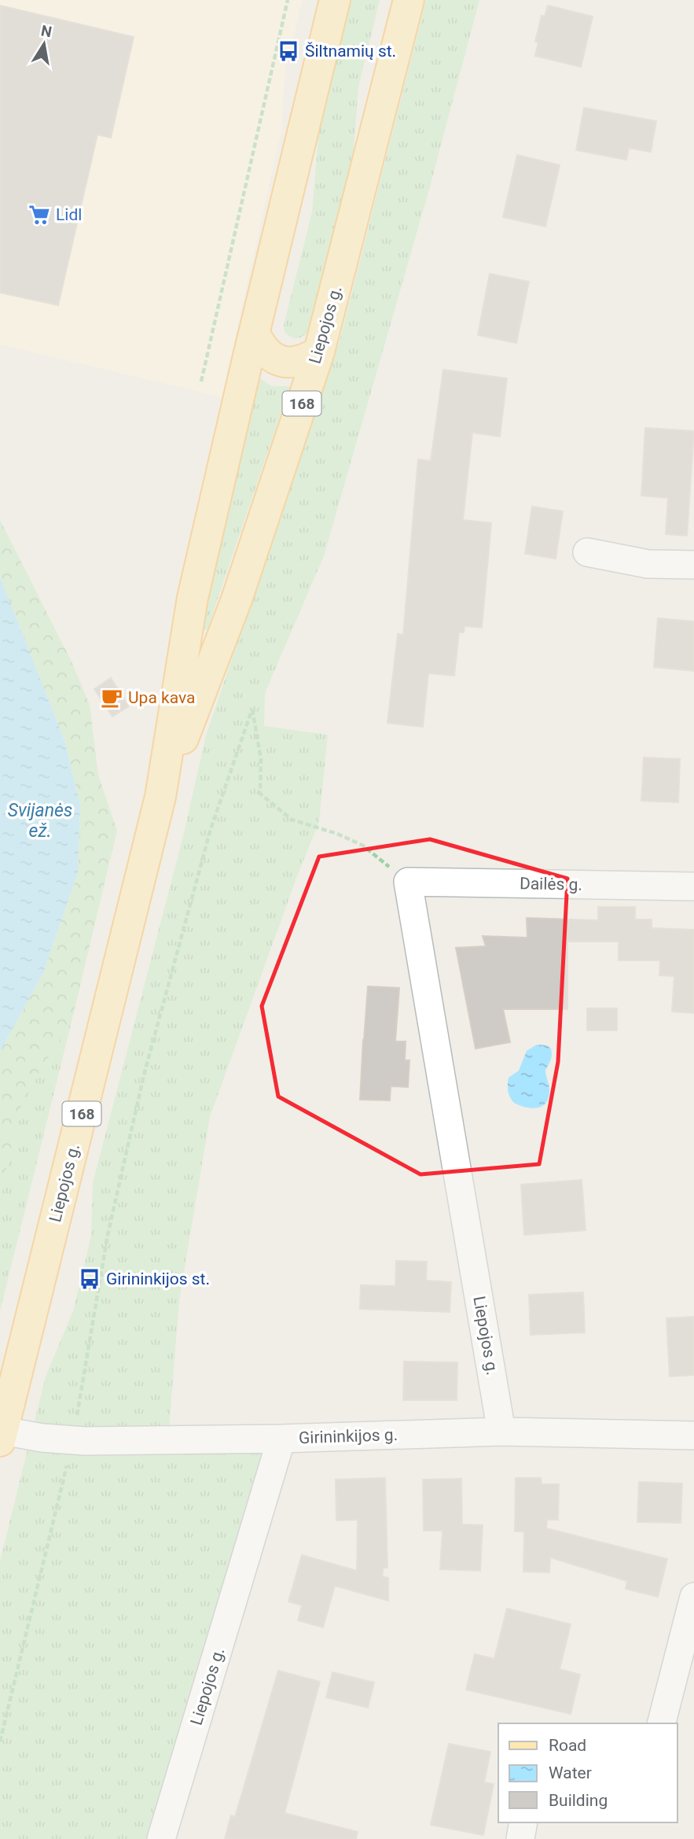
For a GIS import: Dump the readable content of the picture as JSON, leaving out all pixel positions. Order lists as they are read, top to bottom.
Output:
{
  "streets": {
    "main road": ["Liepojos g.", "168"],
    "street": ["Dailės g.", "Girininkijos g."]
  },
  "crossings": [
    ["Liepojos g.", "Dailės g."],
    ["Liepojos g.", "Girininkijos g."]
  ],
  "water": ["Svijanės ež."],
  "places": {
    "bus stop": ["Šiltnamių st.", "Girininkijos st."],
    "supermarket": ["Lidl"],
    "cafe": ["Upa kava"]
  },
  "legend": ["Road", "Water", "Building"],
  "north": "top"
}
